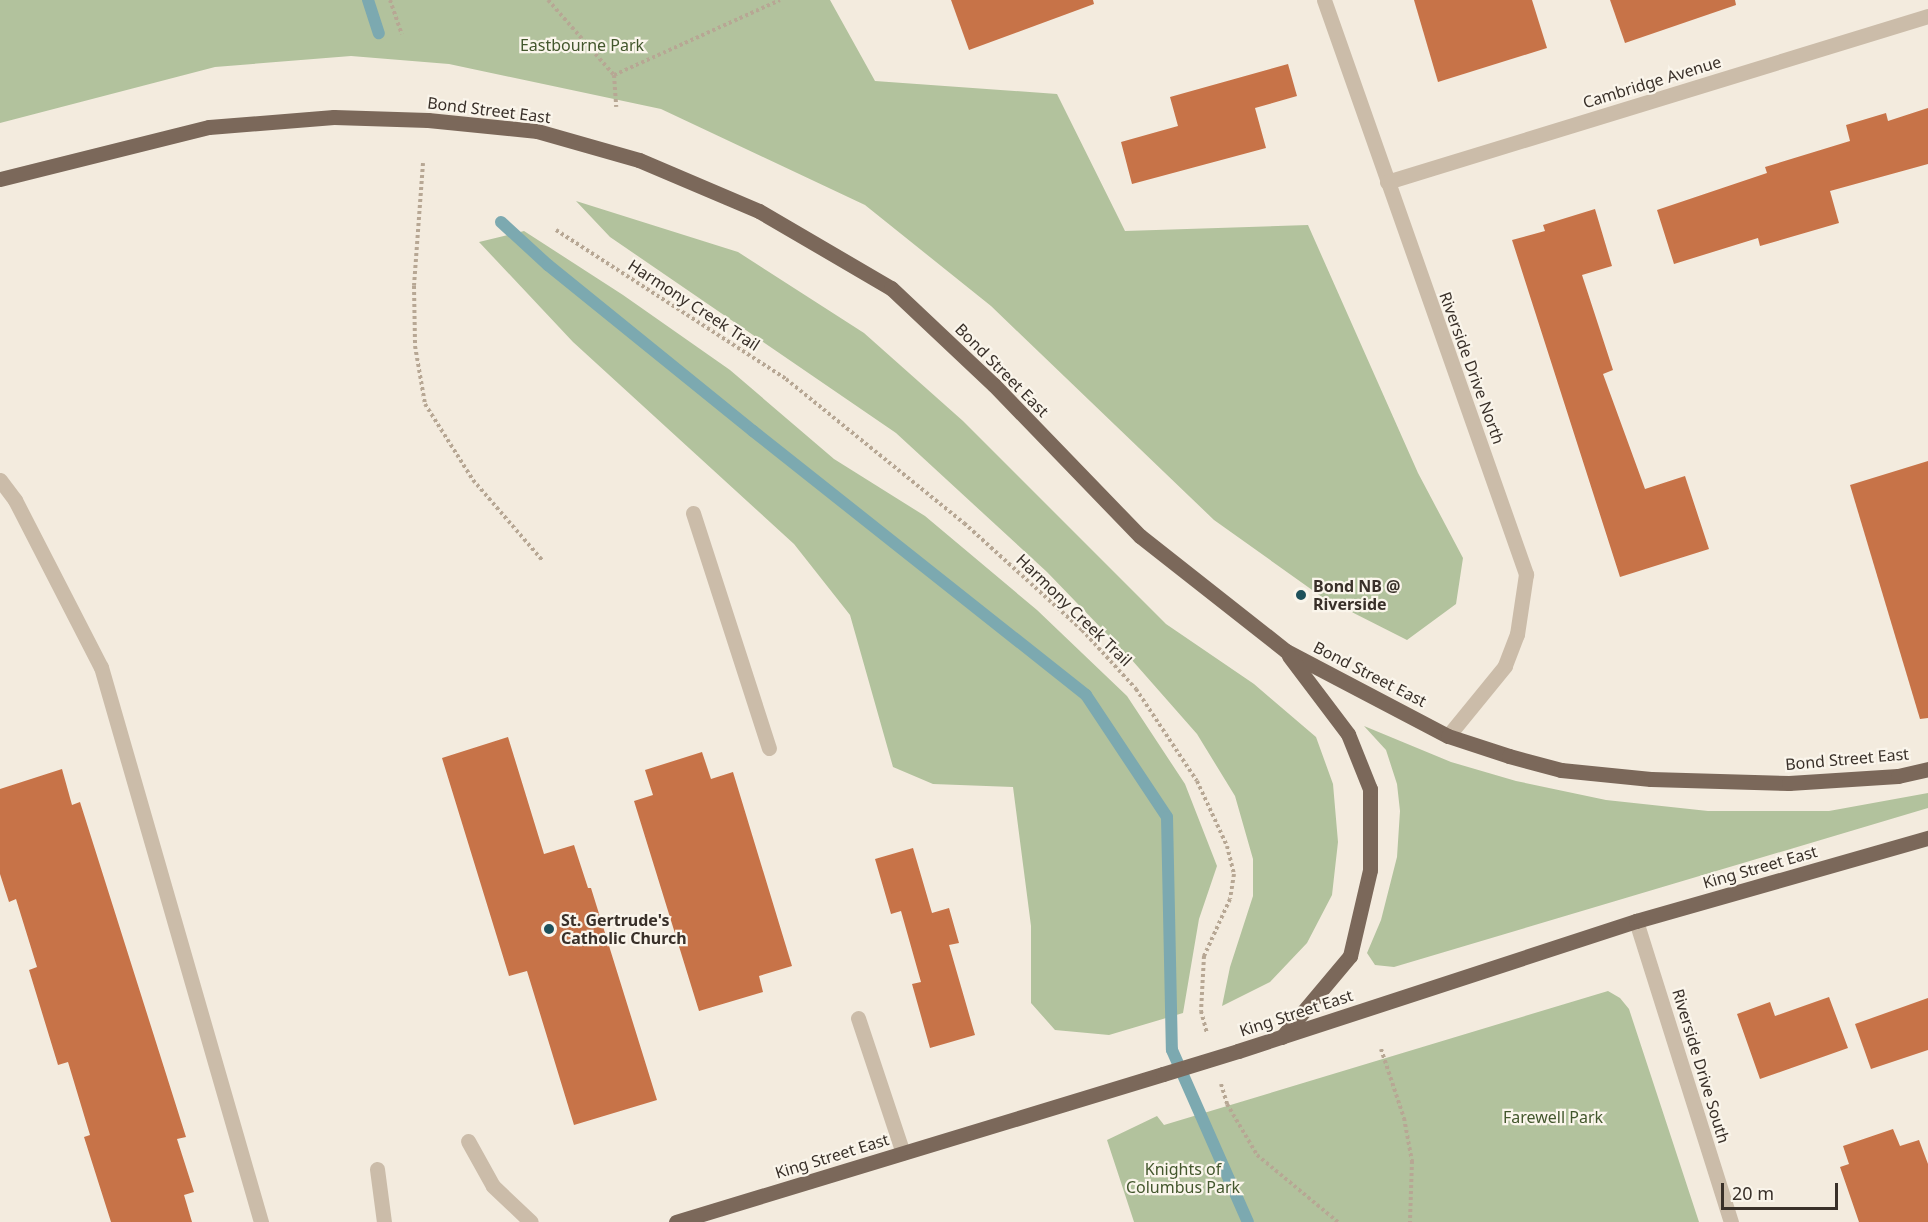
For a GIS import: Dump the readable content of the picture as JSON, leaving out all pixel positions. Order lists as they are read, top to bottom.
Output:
{
  "streets": {
    "main road": ["Bond Street East", "King Street East"],
    "street": ["Cambridge Avenue", "Riverside Drive North", "Riverside Drive South"],
    "path": ["Harmony Creek Trail"]
  },
  "crossings": [
    ["Cambridge Avenue", "Riverside Drive North"],
    ["Bond Street East", "Riverside Drive North"],
    ["King Street East", "Riverside Drive South"]
  ],
  "parks": ["Eastbourne Park", "Farewell Park", "Knights of Columbus Park"],
  "places": ["Bond NB @ Riverside", "St. Gertrude's Catholic Church"],
  "scale_bar": "20 m"
}
